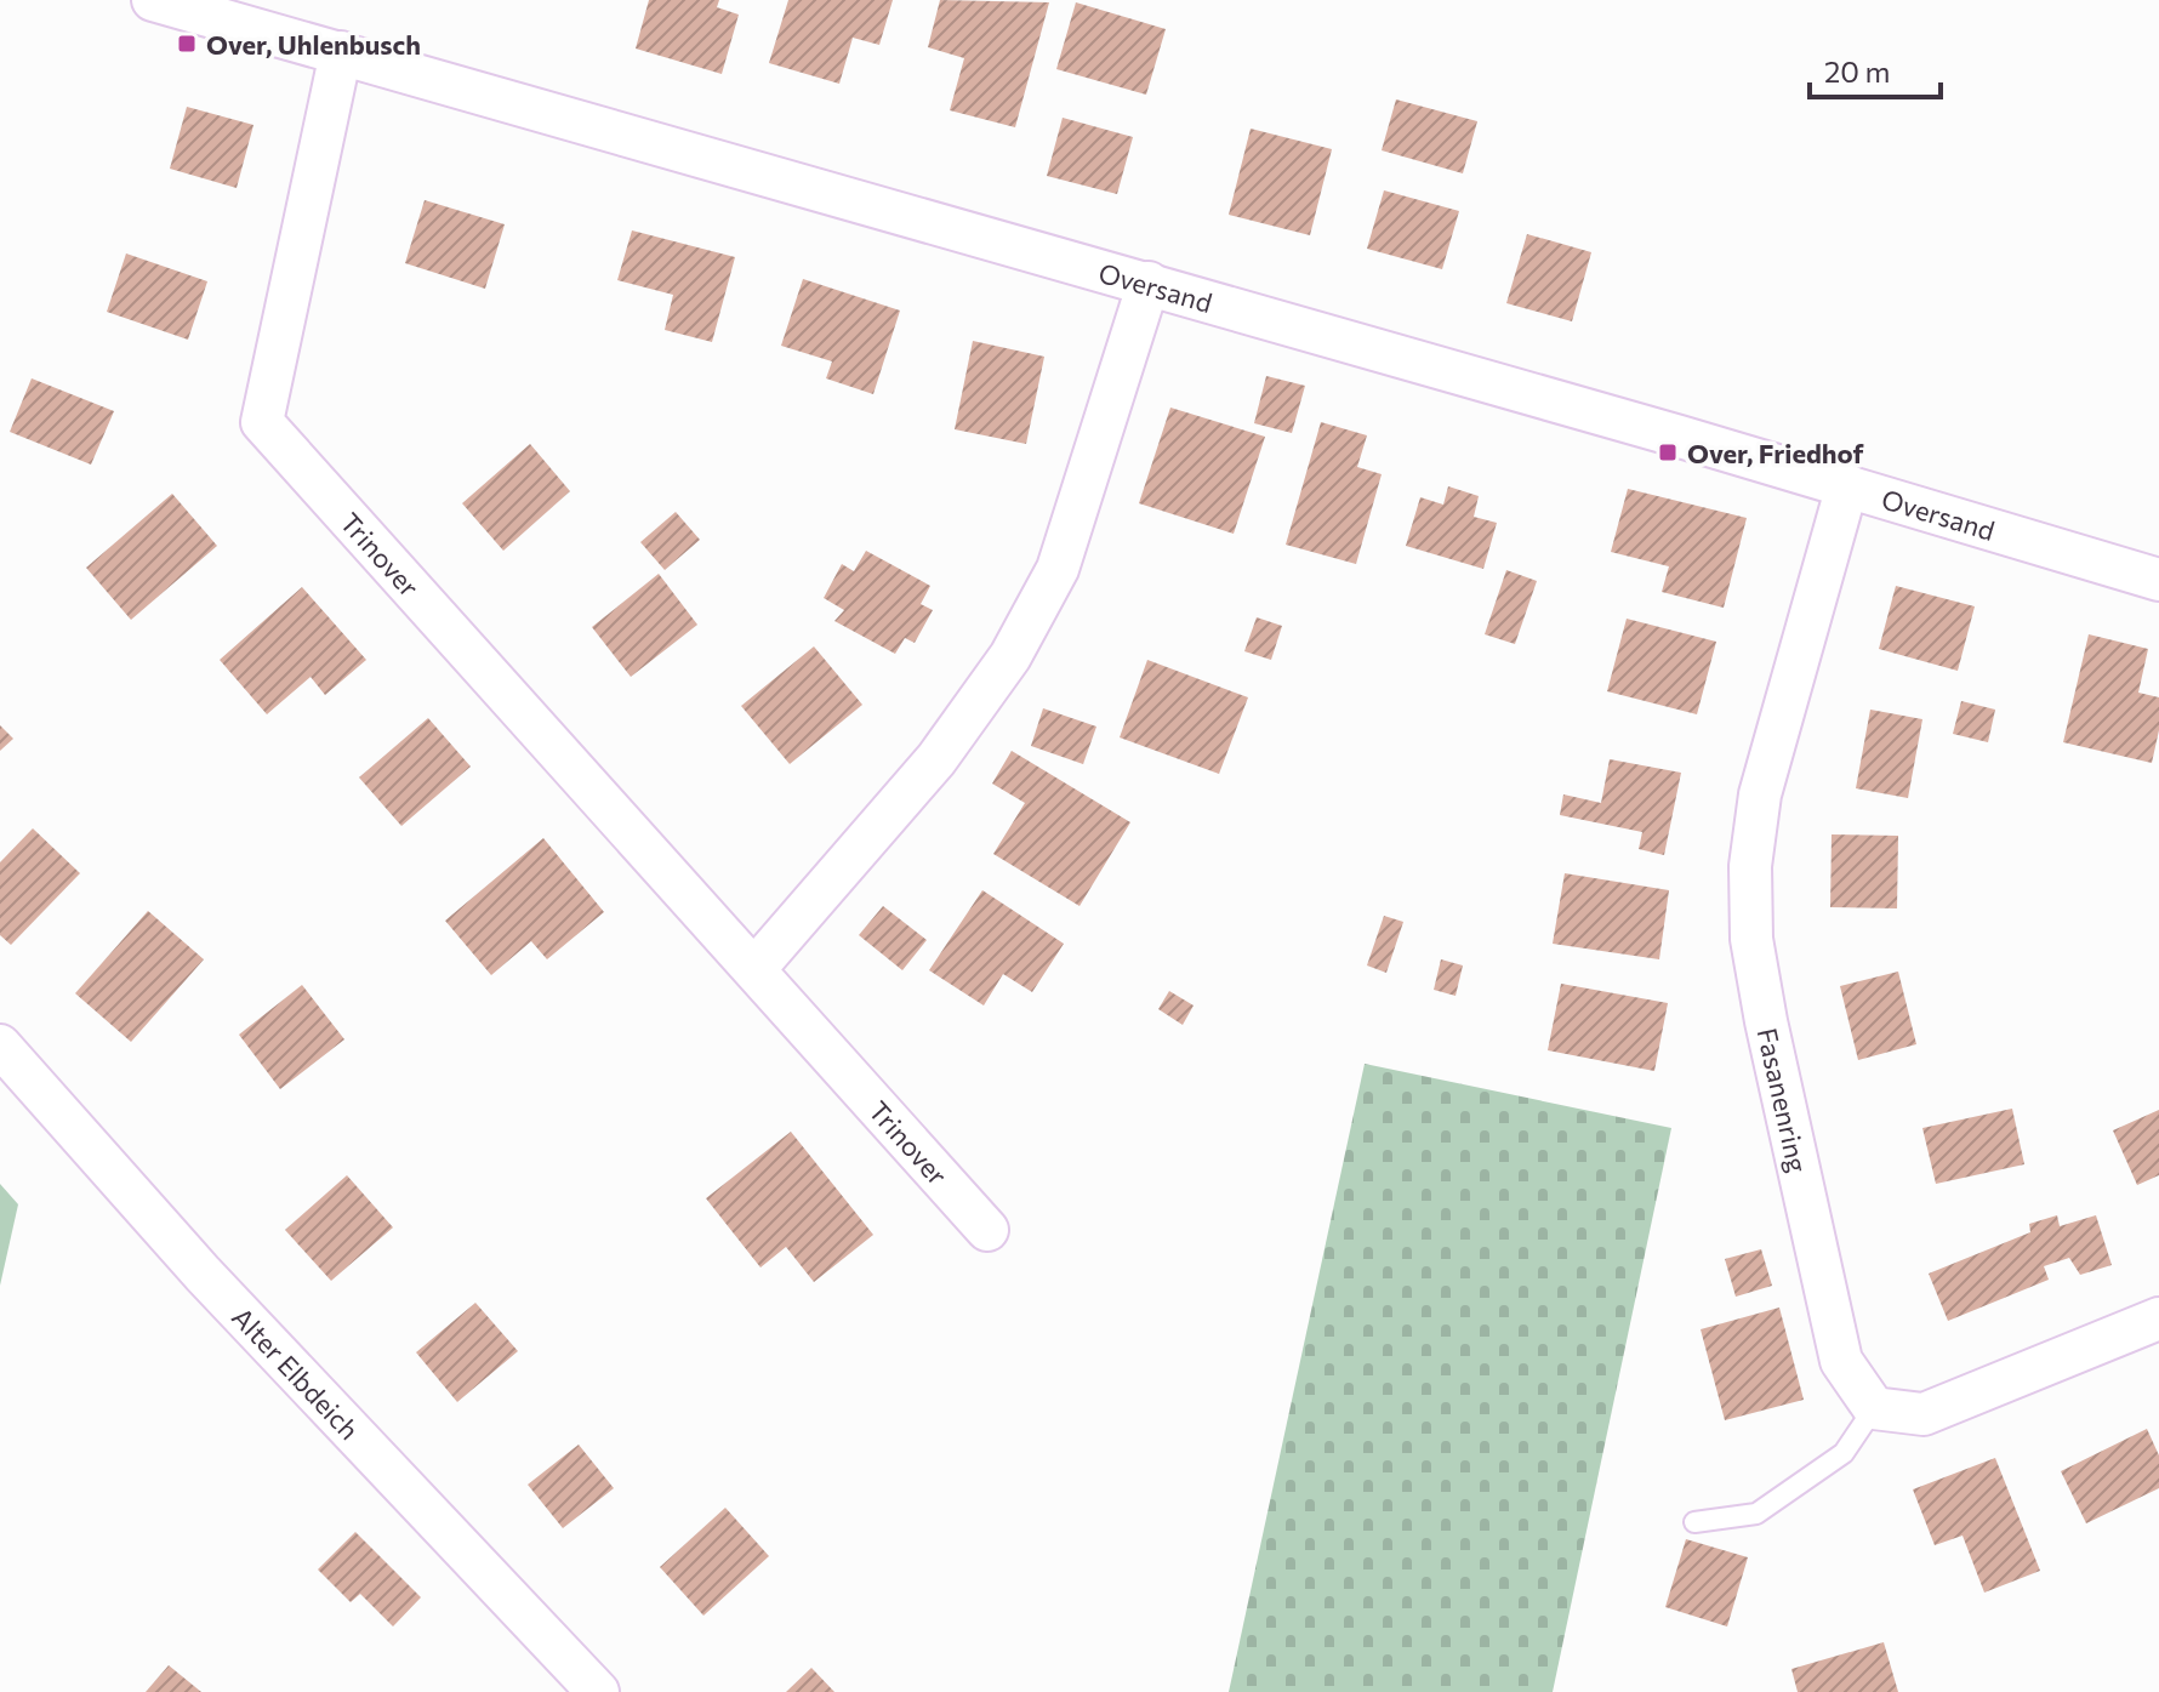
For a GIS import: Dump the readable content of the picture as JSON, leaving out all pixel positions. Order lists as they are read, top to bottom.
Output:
{
  "streets": {
    "street": [
      "Oversand",
      "Trinover",
      "Fasanenring",
      "Alter Elbdeich"
    ]
  },
  "crossings": [
    ["Oversand", "Trinover"],
    ["Oversand", "Fasanenring"]
  ],
  "places": {
    "transit": ["Over, Uhlenbusch", "Over, Friedhof"]
  },
  "scale_bar": "20 m"
}
